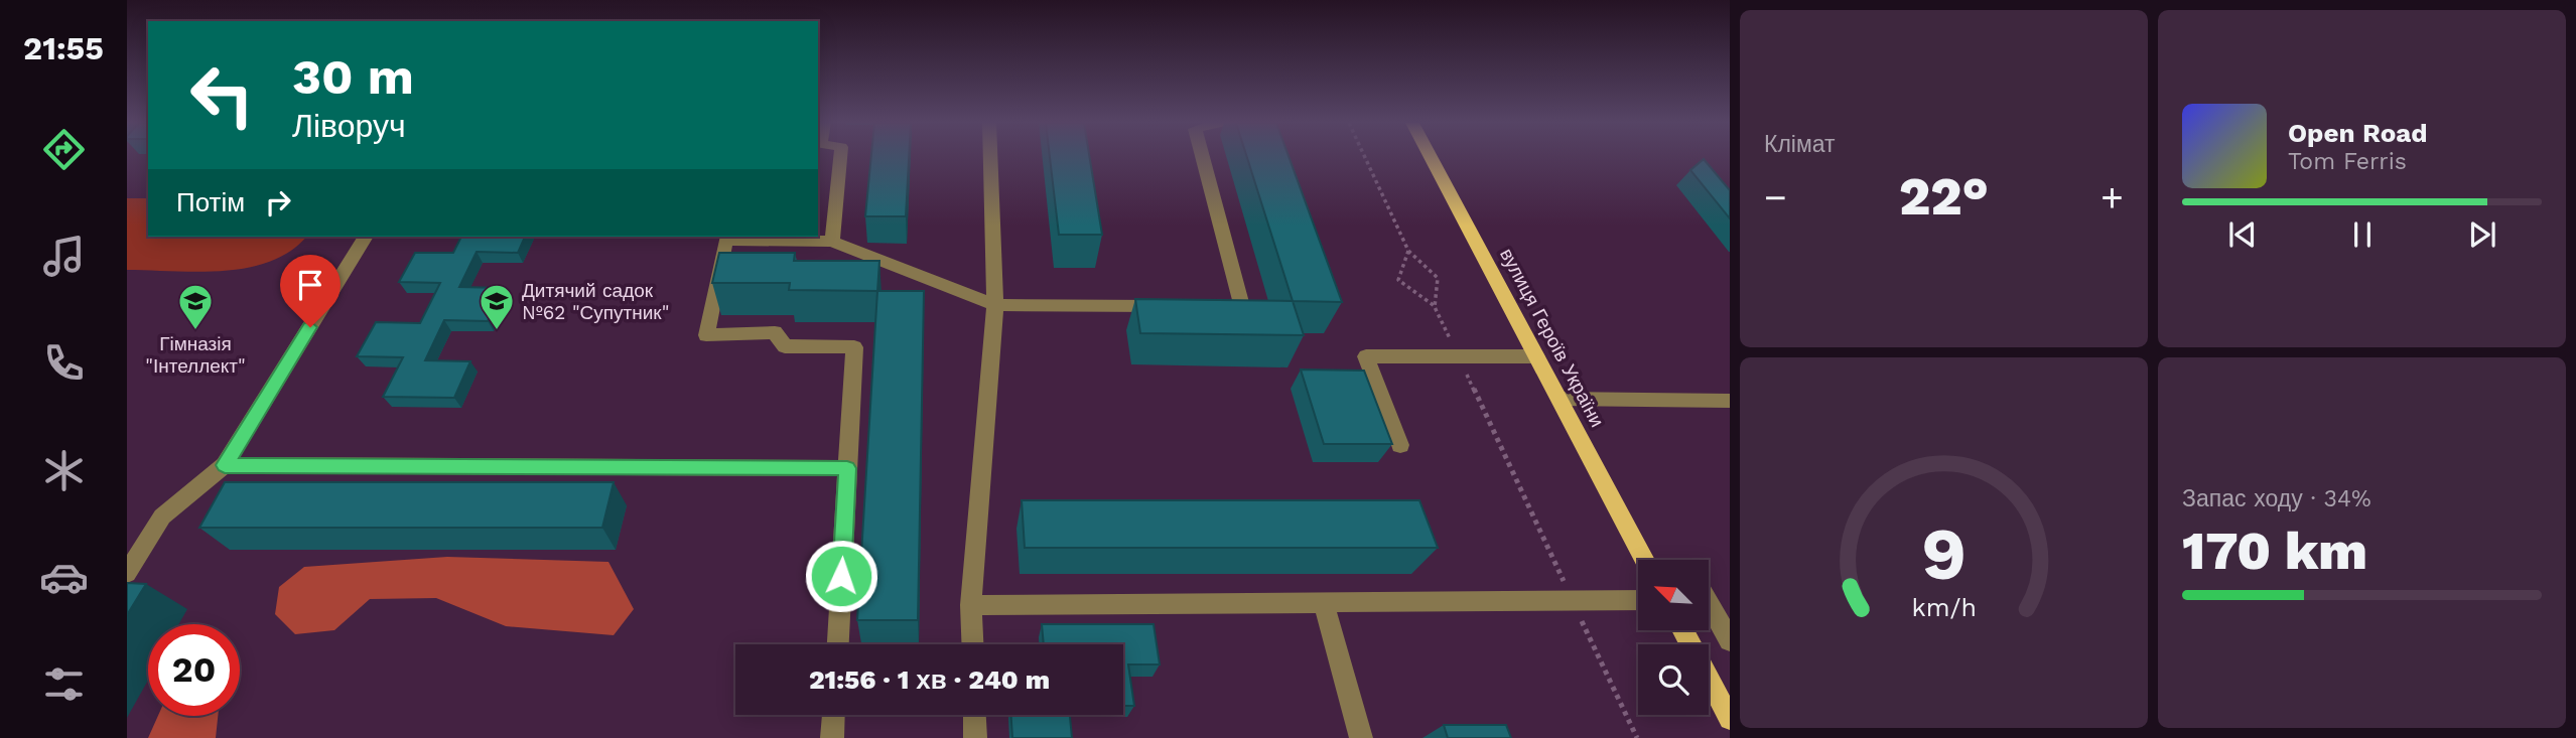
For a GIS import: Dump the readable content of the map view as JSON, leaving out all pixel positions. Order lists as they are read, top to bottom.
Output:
{
  "streets": {
    "main road": ["вулиця Героїв України"]
  },
  "places": {
    "school or university": ["Гімназія \"Інтеллект\"", "Дитячий садок №62 \"Супутник\""]
  },
  "north": "top left",
  "page": {
    "tabs": "21:55",
    "tile": [
      "Клімат",
      ["Запас ходу · 34%", "170 km"]
    ],
    "turn": ["30 m", "Ліворуч"],
    "song": ["Open Road", "Tom Ferris"],
    "heat": ["−", "22°", "+"],
    "then": "Потім",
    "limit": "20",
    "trip": "21:56 · 1 хв · 240 m",
    "gauge": ["9", "km/h"]
  }
}
